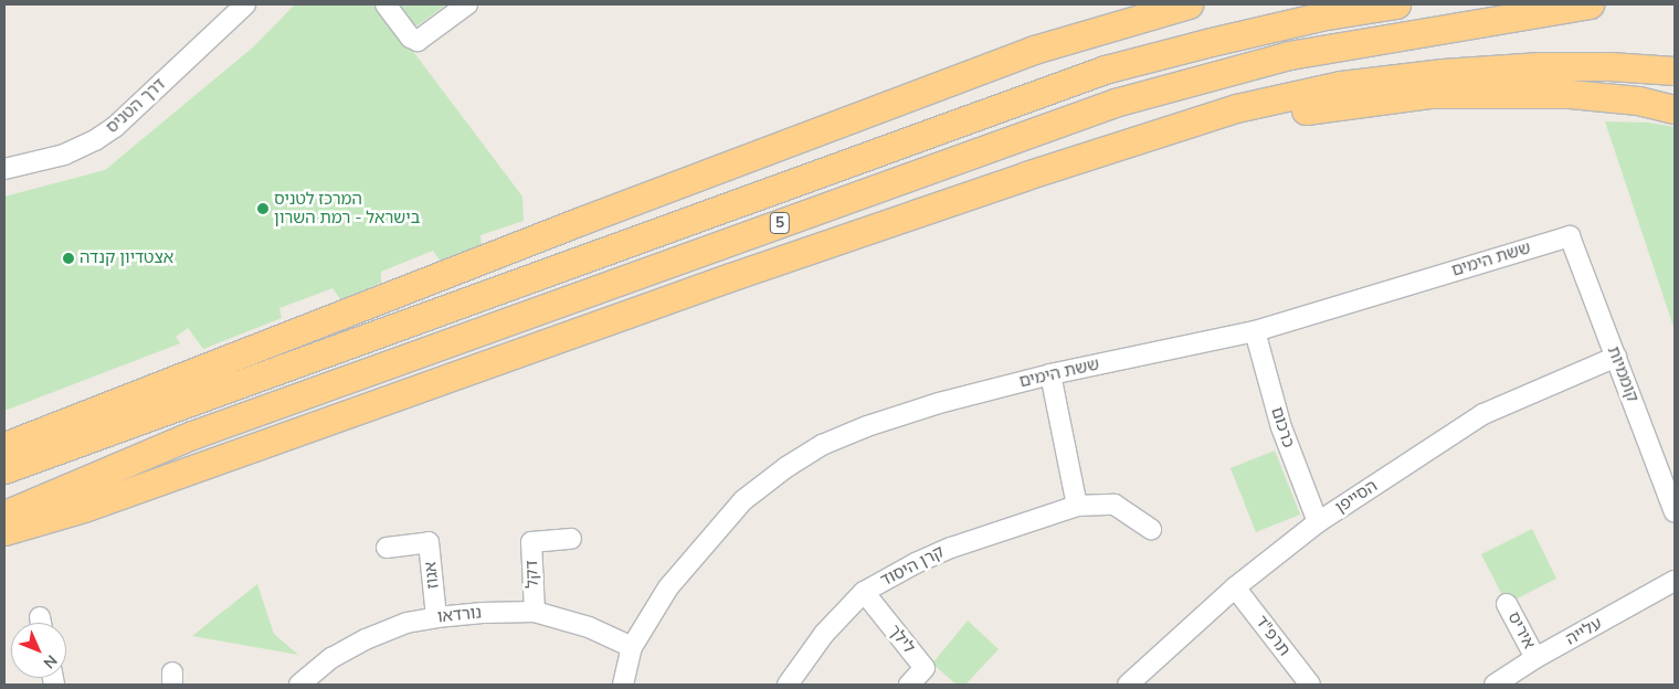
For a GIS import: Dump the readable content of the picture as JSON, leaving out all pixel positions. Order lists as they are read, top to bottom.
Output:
{
  "streets": {
    "highway": ["5"],
    "street": [
      "דרך הטניס",
      "ששת הימים",
      "קוממיות",
      "כרכום",
      "הסייפן",
      "קרן היסוד",
      "דקל",
      "אגוז",
      "נורדאו",
      "איריס",
      "עלייה",
      "תרפ\"ד",
      "לילך"
    ]
  },
  "crossings": [
    ["ששת הימים", "קוממיות"],
    ["ששת הימים", "כרכום"],
    ["ששת הימים", "נורדאו"],
    ["קוממיות", "הסייפן"],
    ["כרכום", "הסייפן"],
    ["הסייפן", "תרפ\"ד"],
    ["קרן היסוד", "לילך"],
    ["דקל", "נורדאו"],
    ["אגוז", "נורדאו"],
    ["איריס", "עלייה"]
  ],
  "places": ["המרכז לטניס בישראל - רמת השרון", "אצטדיון קנדה"],
  "north": "bottom right"
}
